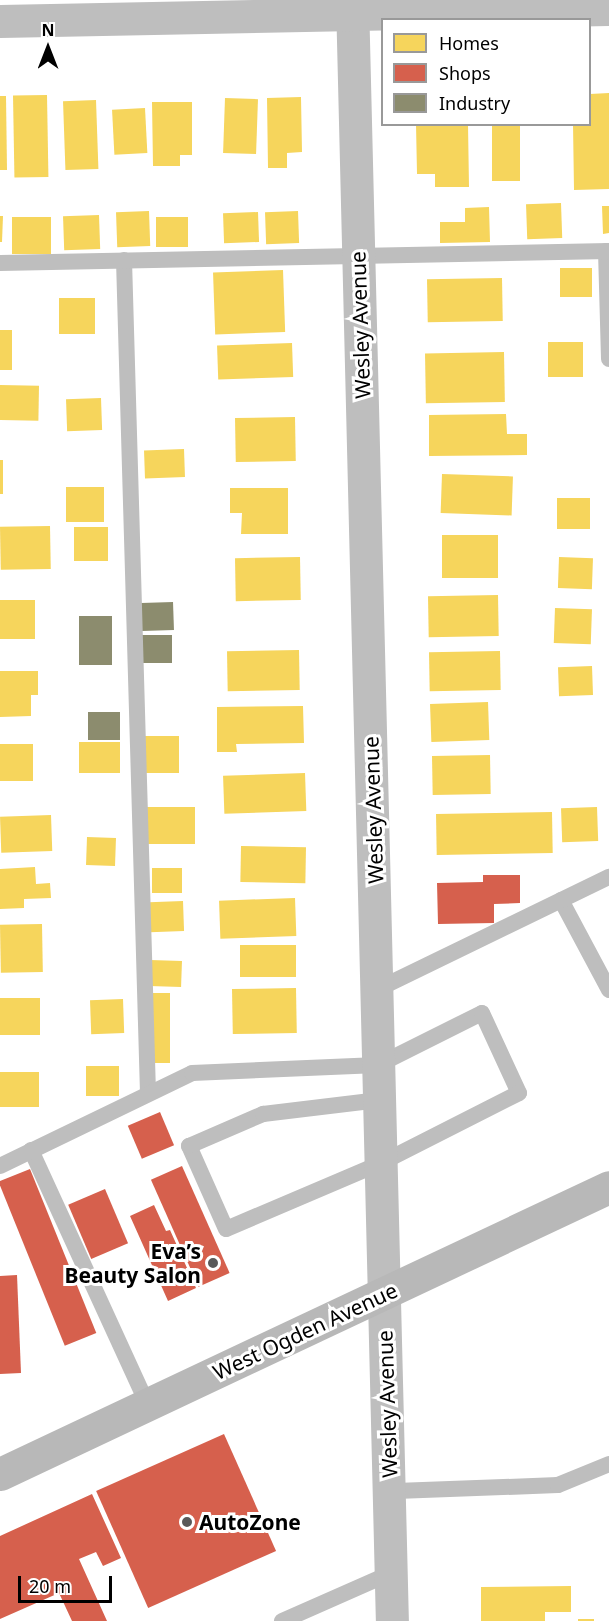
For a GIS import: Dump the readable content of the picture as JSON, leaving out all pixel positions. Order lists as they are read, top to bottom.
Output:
{
  "streets": {
    "main road": ["West Ogden Avenue"],
    "street": ["Wesley Avenue"]
  },
  "crossings": [
    ["Wesley Avenue", "West Ogden Avenue"]
  ],
  "places": ["Eva’s Beauty Salon", "AutoZone"],
  "legend": ["Homes", "Shops", "Industry"],
  "scale_bar": "20 m",
  "north": "top"
}
